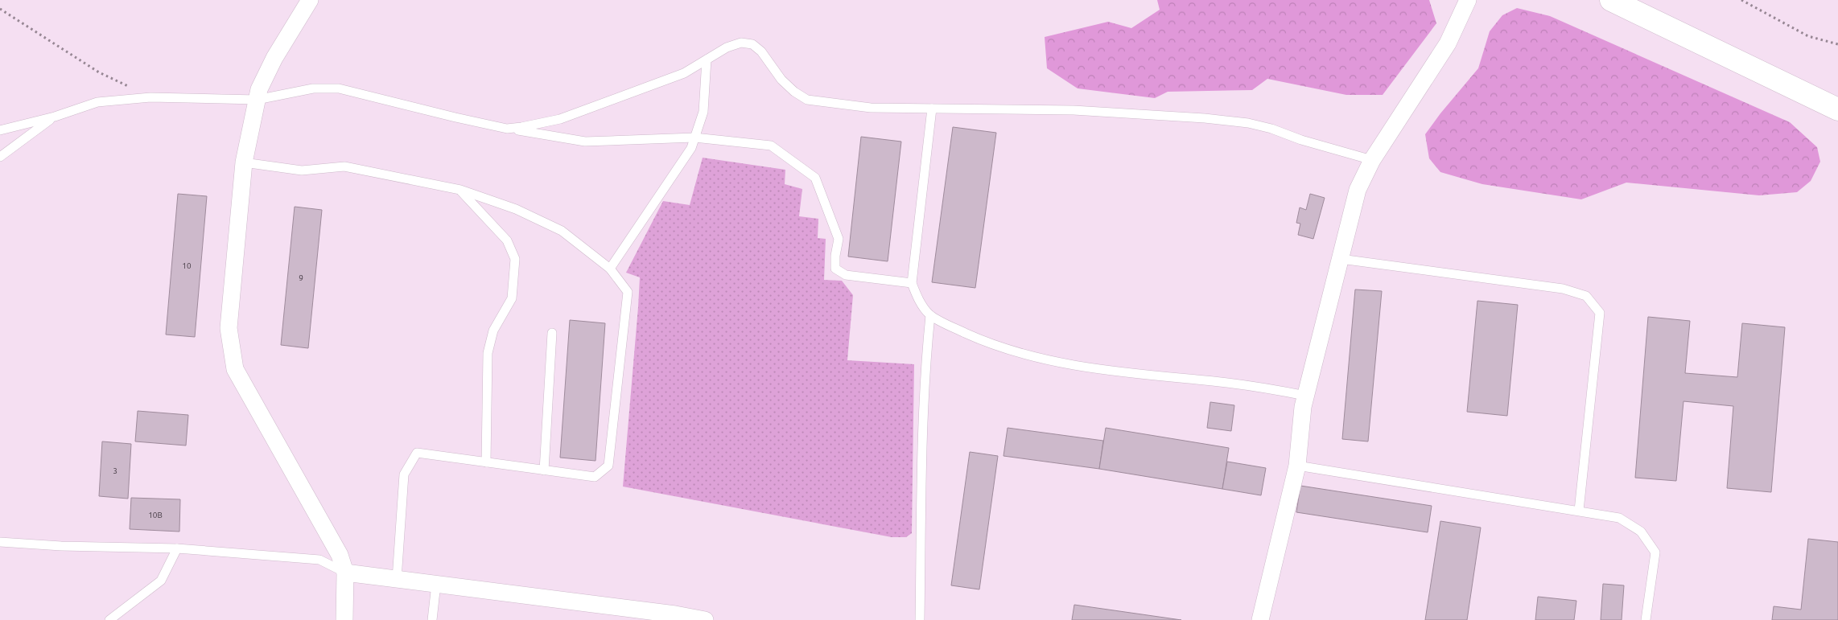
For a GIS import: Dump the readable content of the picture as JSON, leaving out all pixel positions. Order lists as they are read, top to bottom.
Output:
{
  "house_numbers": [
    "10",
    "9",
    "3",
    "10В"
  ]
}
